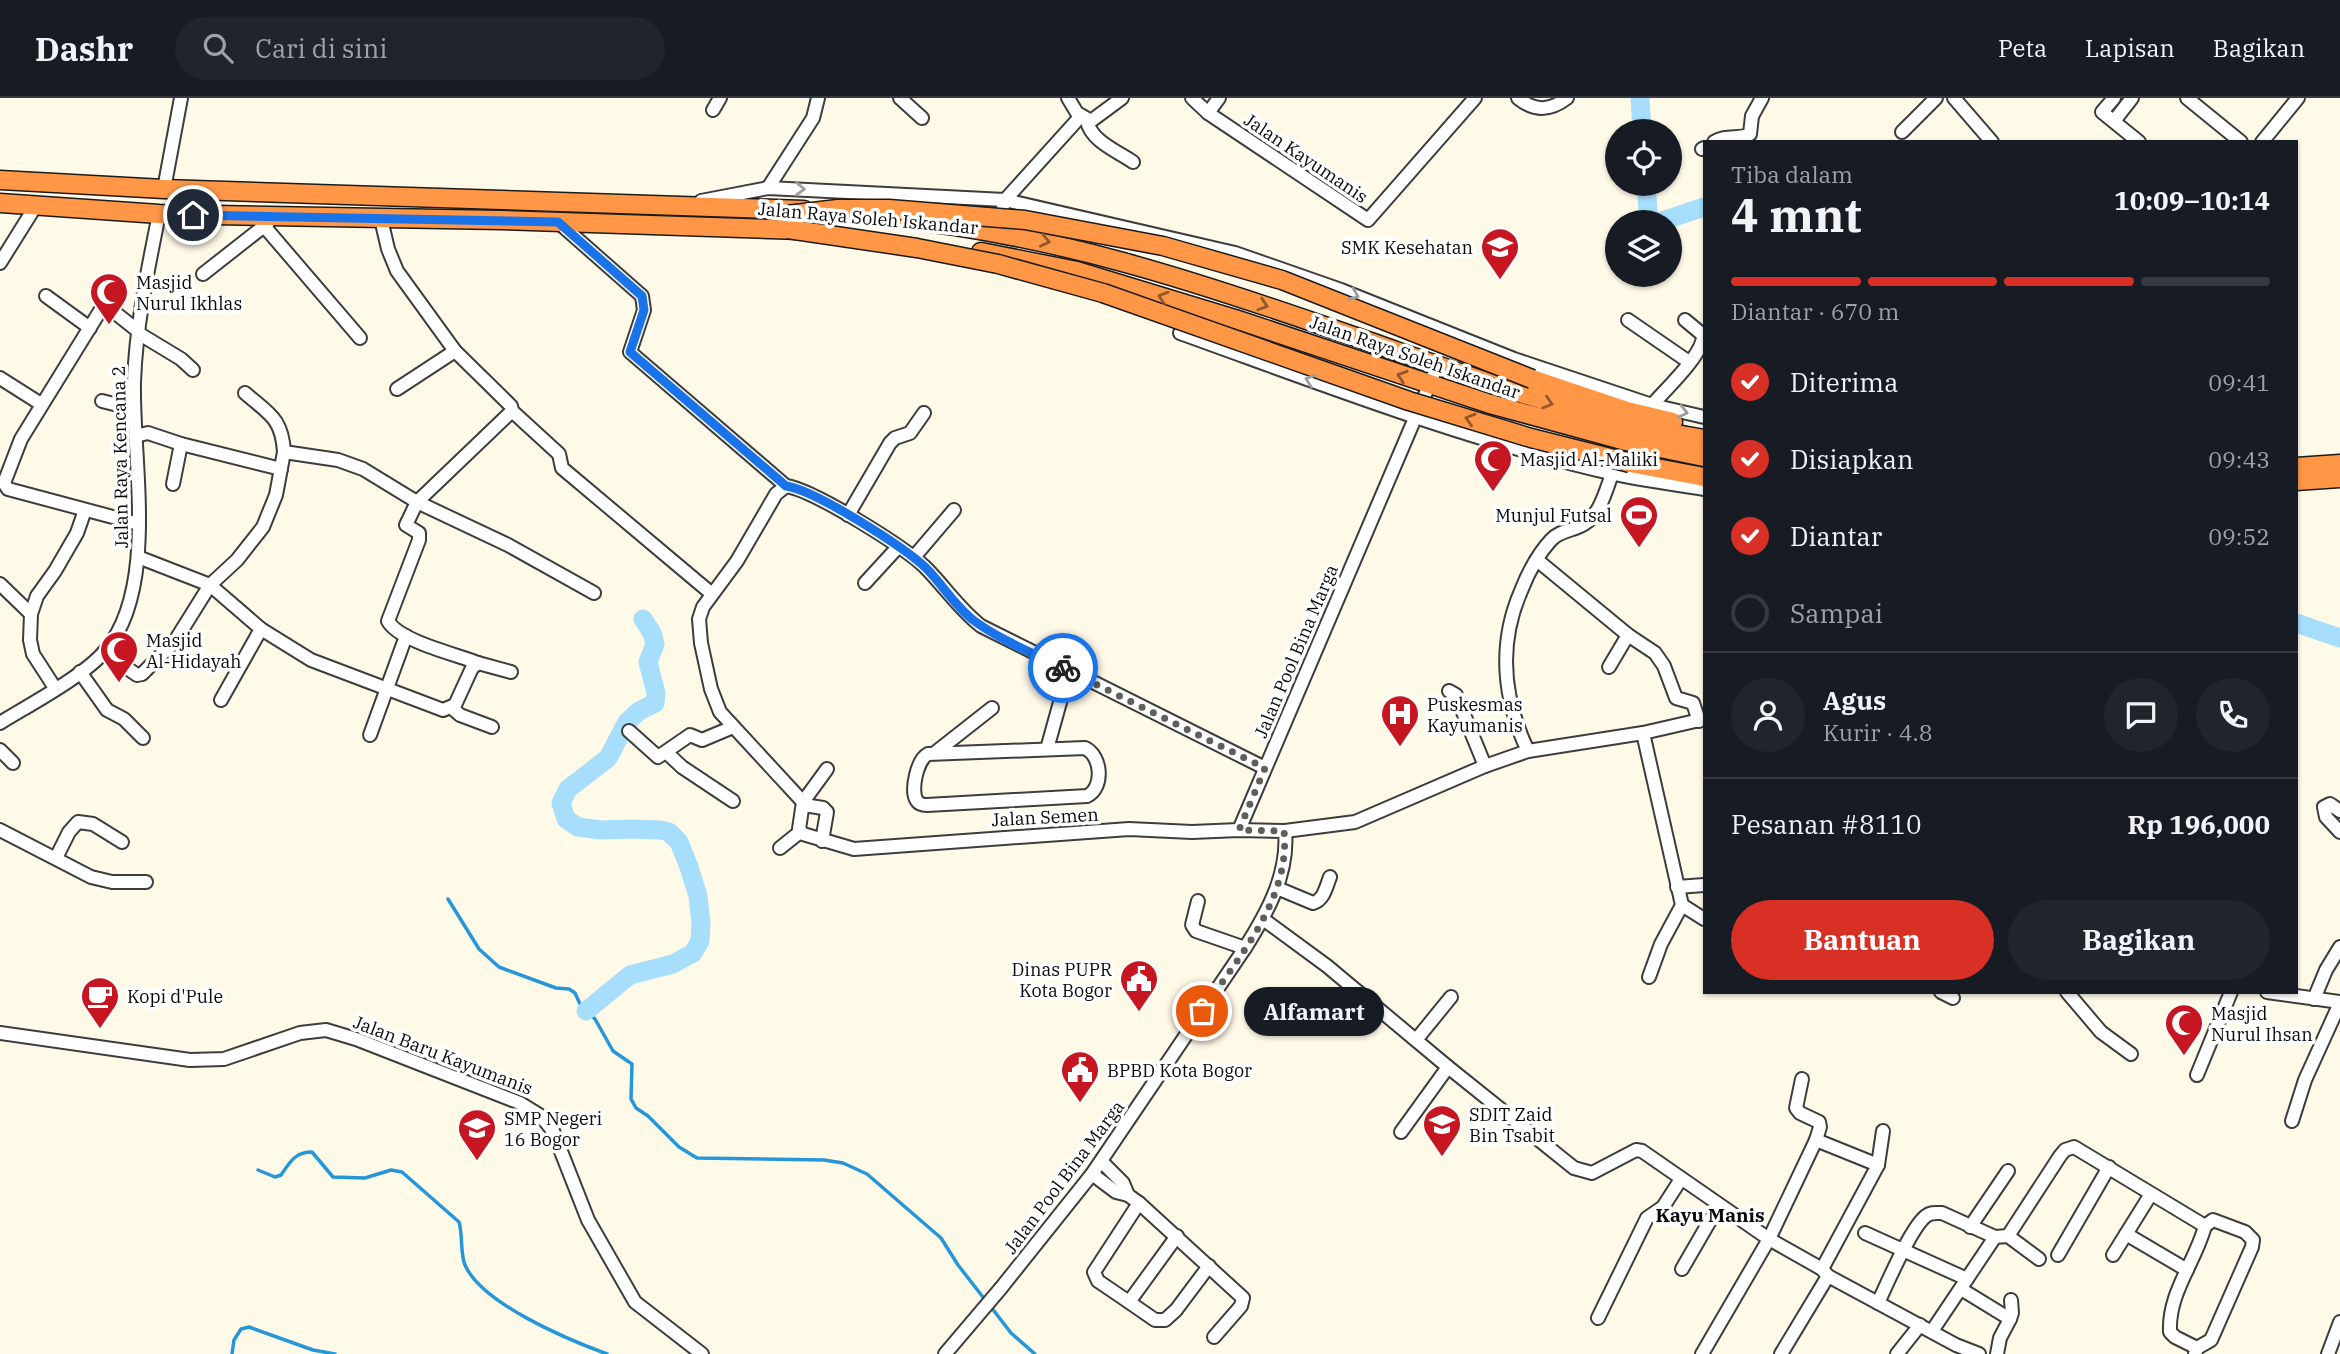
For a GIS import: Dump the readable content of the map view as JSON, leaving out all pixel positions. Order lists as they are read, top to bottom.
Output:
{
  "streets": {
    "highway": ["Jalan Raya Soleh Iskandar"],
    "street": [
      "Jalan Kayumanis",
      "Jalan Raya Kencana 2",
      "Jalan Pool Bina Marga",
      "Jalan Semen",
      "Jalan Baru Kayumanis"
    ]
  },
  "crossings": [
    ["Jalan Raya Soleh Iskandar", "Jalan Raya Kencana 2"],
    ["Jalan Raya Soleh Iskandar", "Jalan Pool Bina Marga"],
    ["Jalan Pool Bina Marga", "Jalan Semen"]
  ],
  "districts": ["Kayu Manis"],
  "places": {
    "school or university": ["SMK Kesehatan", "SDIT Zaid Bin Tsabit", "SMP Negeri 16 Bogor"],
    "mosque": [
      "Masjid Nurul Ikhlas",
      "Masjid Al-Maliki",
      "Masjid Al-Hidayah",
      "Masjid Nurul Ihsan"
    ],
    "sports": ["Munjul Futsal"],
    "hospital": ["Puskesmas Kayumanis"],
    "other": ["Alfamart"],
    "public building": ["Dinas PUPR Kota Bogor", "BPBD Kota Bogor"],
    "cafe": ["Kopi d'Pule"]
  },
  "page": {
    "header": "Dashr",
    "search": "Cari di sini",
    "nav": ["Peta", "Lapisan", "Bagikan"],
    "heading": ["4 mnt", "Tiba dalam", "10:09–10:14"],
    "panel": [
      "Agus",
      "Kurir · 4.8",
      "Pesanan #8110",
      "Rp 196,000"
    ],
    "bar": "Diantar · 670 m",
    "list": [
      ["Diterima", "09:41"],
      ["Disiapkan", "09:43"],
      ["Diantar", "09:52"],
      "Sampai"
    ],
    "buttons": ["Bantuan", "Bagikan"],
    "bubble": "Alfamart"
  }
}
